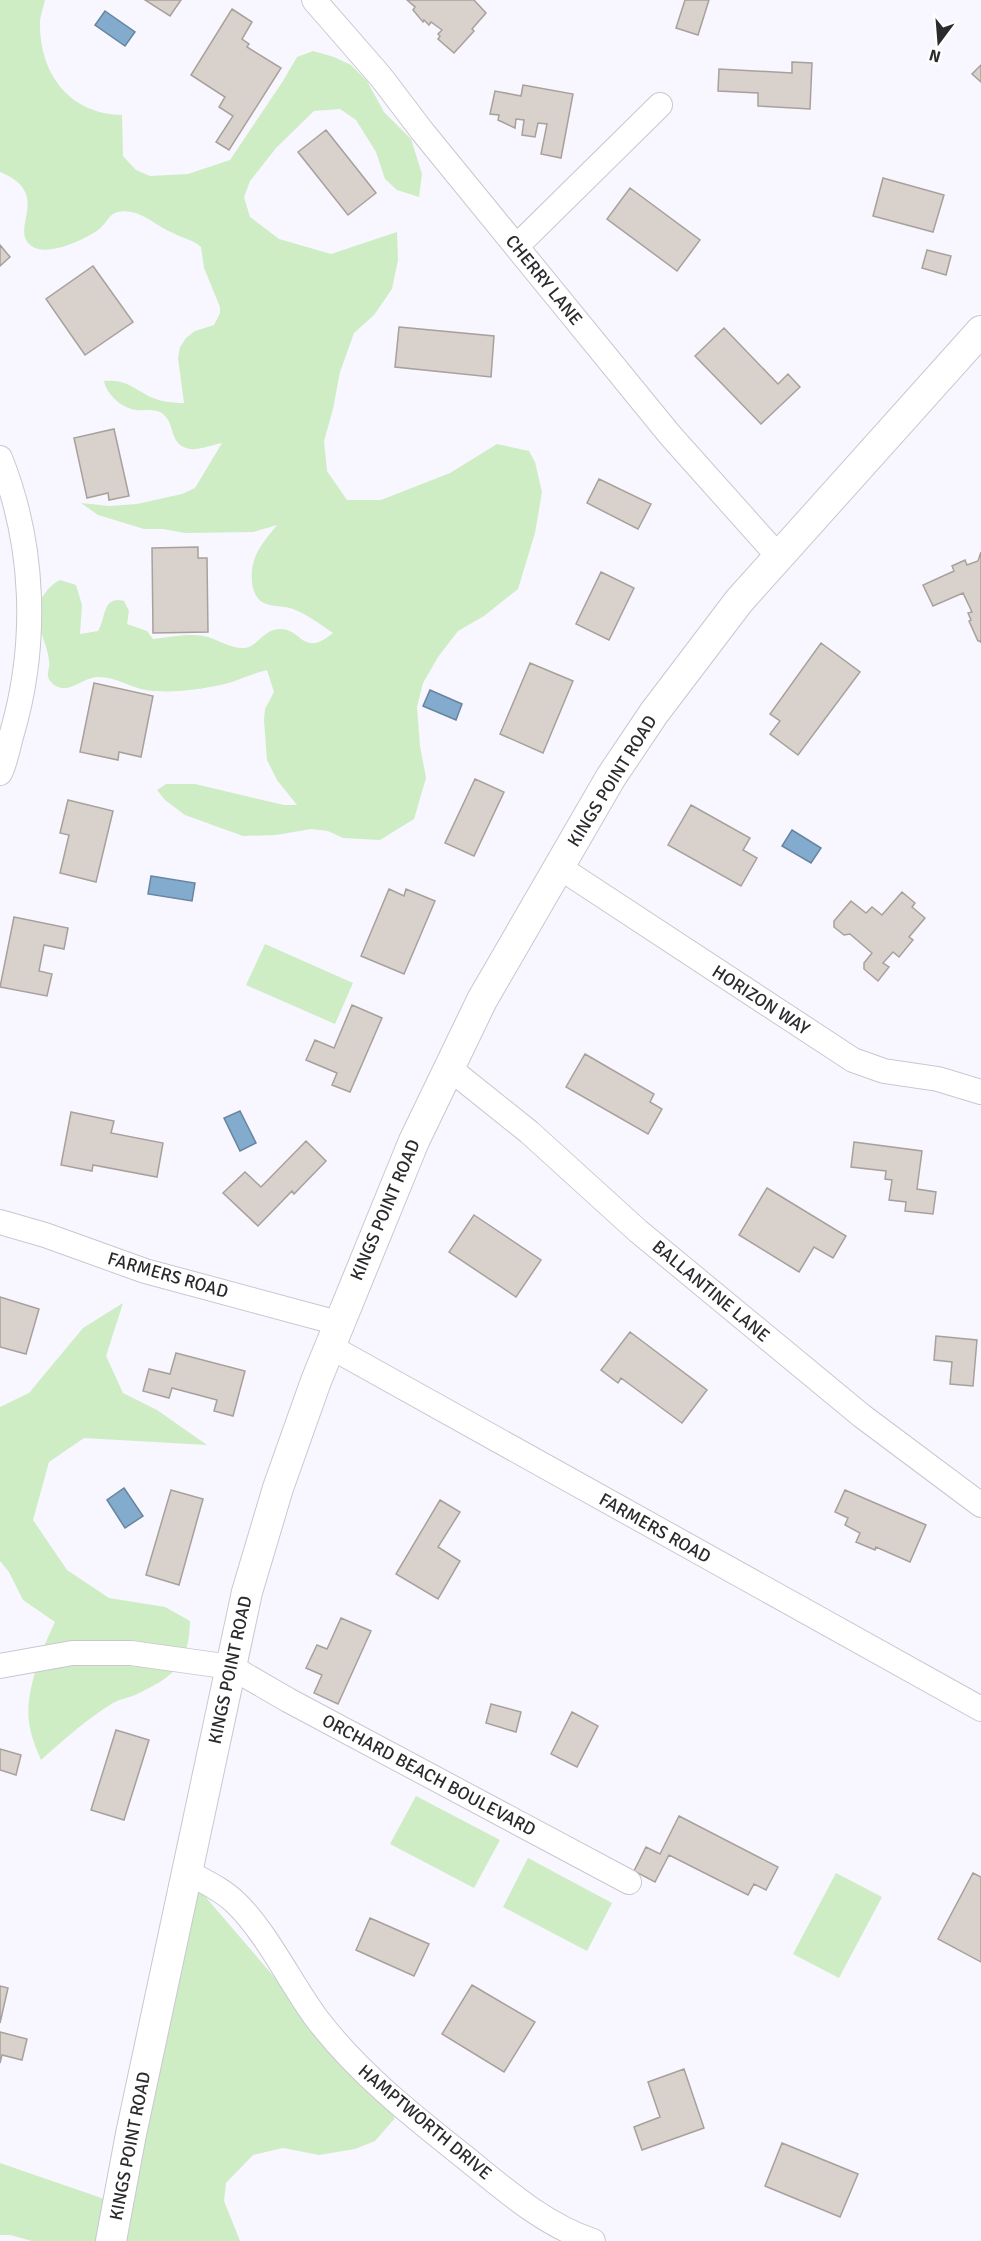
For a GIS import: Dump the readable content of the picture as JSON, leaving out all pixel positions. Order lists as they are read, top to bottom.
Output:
{
  "streets": {
    "main road": ["KINGS POINT ROAD"],
    "street": [
      "CHERRY LANE",
      "HORIZON WAY",
      "FARMERS ROAD",
      "BALLANTINE LANE",
      "ORCHARD BEACH BOULEVARD",
      "HAMPTWORTH DRIVE"
    ]
  },
  "crossings": [
    ["CHERRY LANE", "KINGS POINT ROAD"],
    ["KINGS POINT ROAD", "HORIZON WAY"],
    ["KINGS POINT ROAD", "FARMERS ROAD"],
    ["KINGS POINT ROAD", "BALLANTINE LANE"],
    ["KINGS POINT ROAD", "ORCHARD BEACH BOULEVARD"],
    ["KINGS POINT ROAD", "HAMPTWORTH DRIVE"]
  ],
  "north": "bottom"
}
